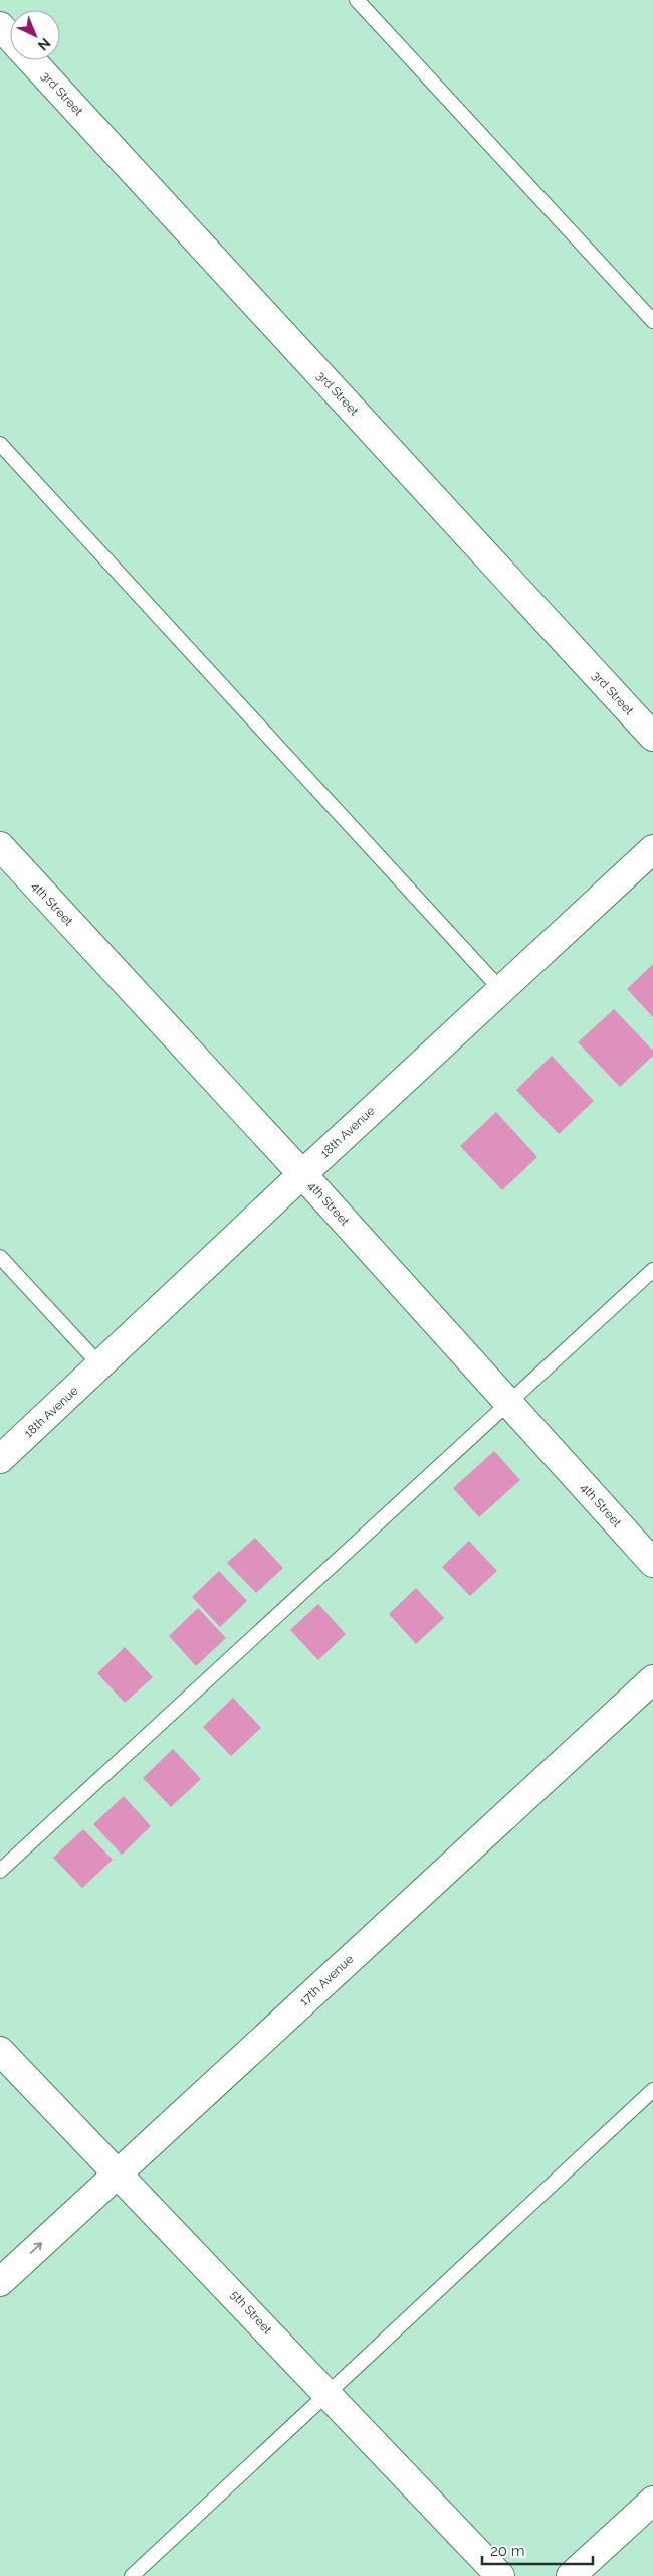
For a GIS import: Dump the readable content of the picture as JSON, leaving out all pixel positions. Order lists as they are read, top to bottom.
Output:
{
  "streets": {
    "street": [
      "3rd Street",
      "4th Street",
      "18th Avenue",
      "17th Avenue",
      "5th Street"
    ]
  },
  "crossings": [
    ["4th Street", "18th Avenue"],
    ["17th Avenue", "5th Street"]
  ],
  "scale_bar": "20 m",
  "north": "bottom right"
}
